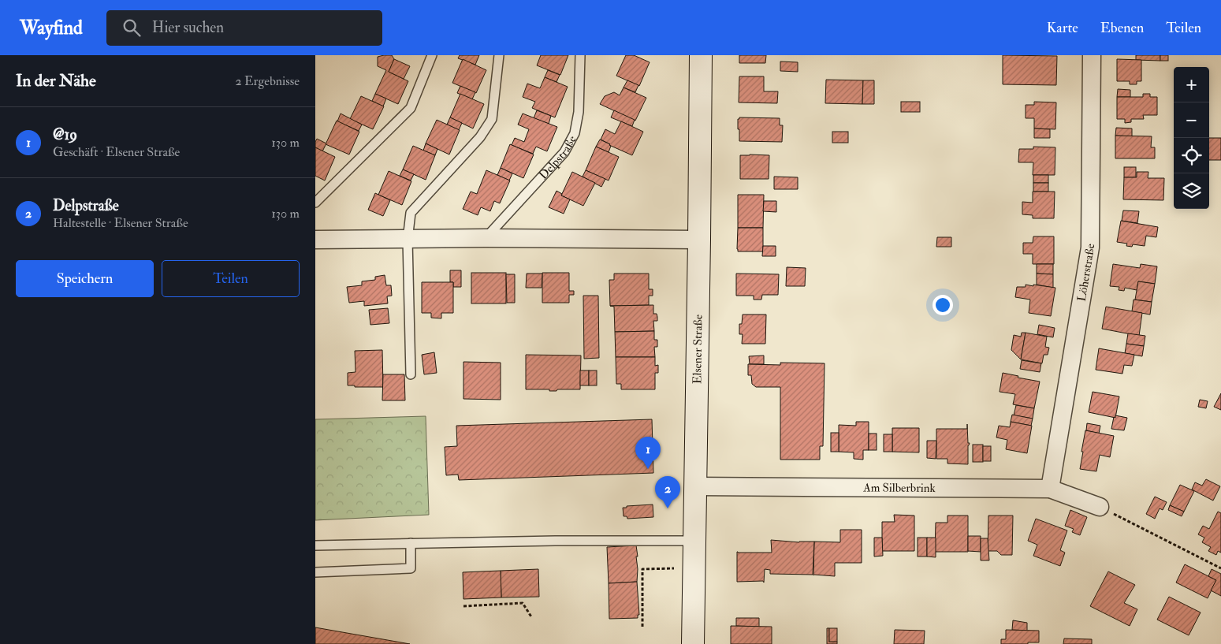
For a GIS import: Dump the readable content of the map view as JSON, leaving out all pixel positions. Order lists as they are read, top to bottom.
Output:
{
  "streets": {
    "street": ["Löherstraße", "Elsener Straße", "Am Silberbrink"],
    "lane": ["Delpstraße"]
  },
  "crossings": [
    ["Löherstraße", "Am Silberbrink"],
    ["Elsener Straße", "Am Silberbrink"]
  ],
  "page": {
    "header": "Wayfind",
    "search": "Hier suchen",
    "nav": ["Karte", "Ebenen", "Teilen"],
    "heading": ["In der Nähe", "2 Ergebnisse"],
    "map_buttons": ["+", "−"],
    "list": [
      {
        "mark": "1",
        "name": "@19",
        "note": "Geschäft · Elsener Straße",
        "value": "130 m"
      },
      {
        "mark": "2",
        "name": "Delpstraße",
        "note": "Haltestelle · Elsener Straße",
        "value": "130 m"
      }
    ],
    "buttons": ["Speichern", "Teilen"],
    "pins": ["1", "2"]
  }
}
